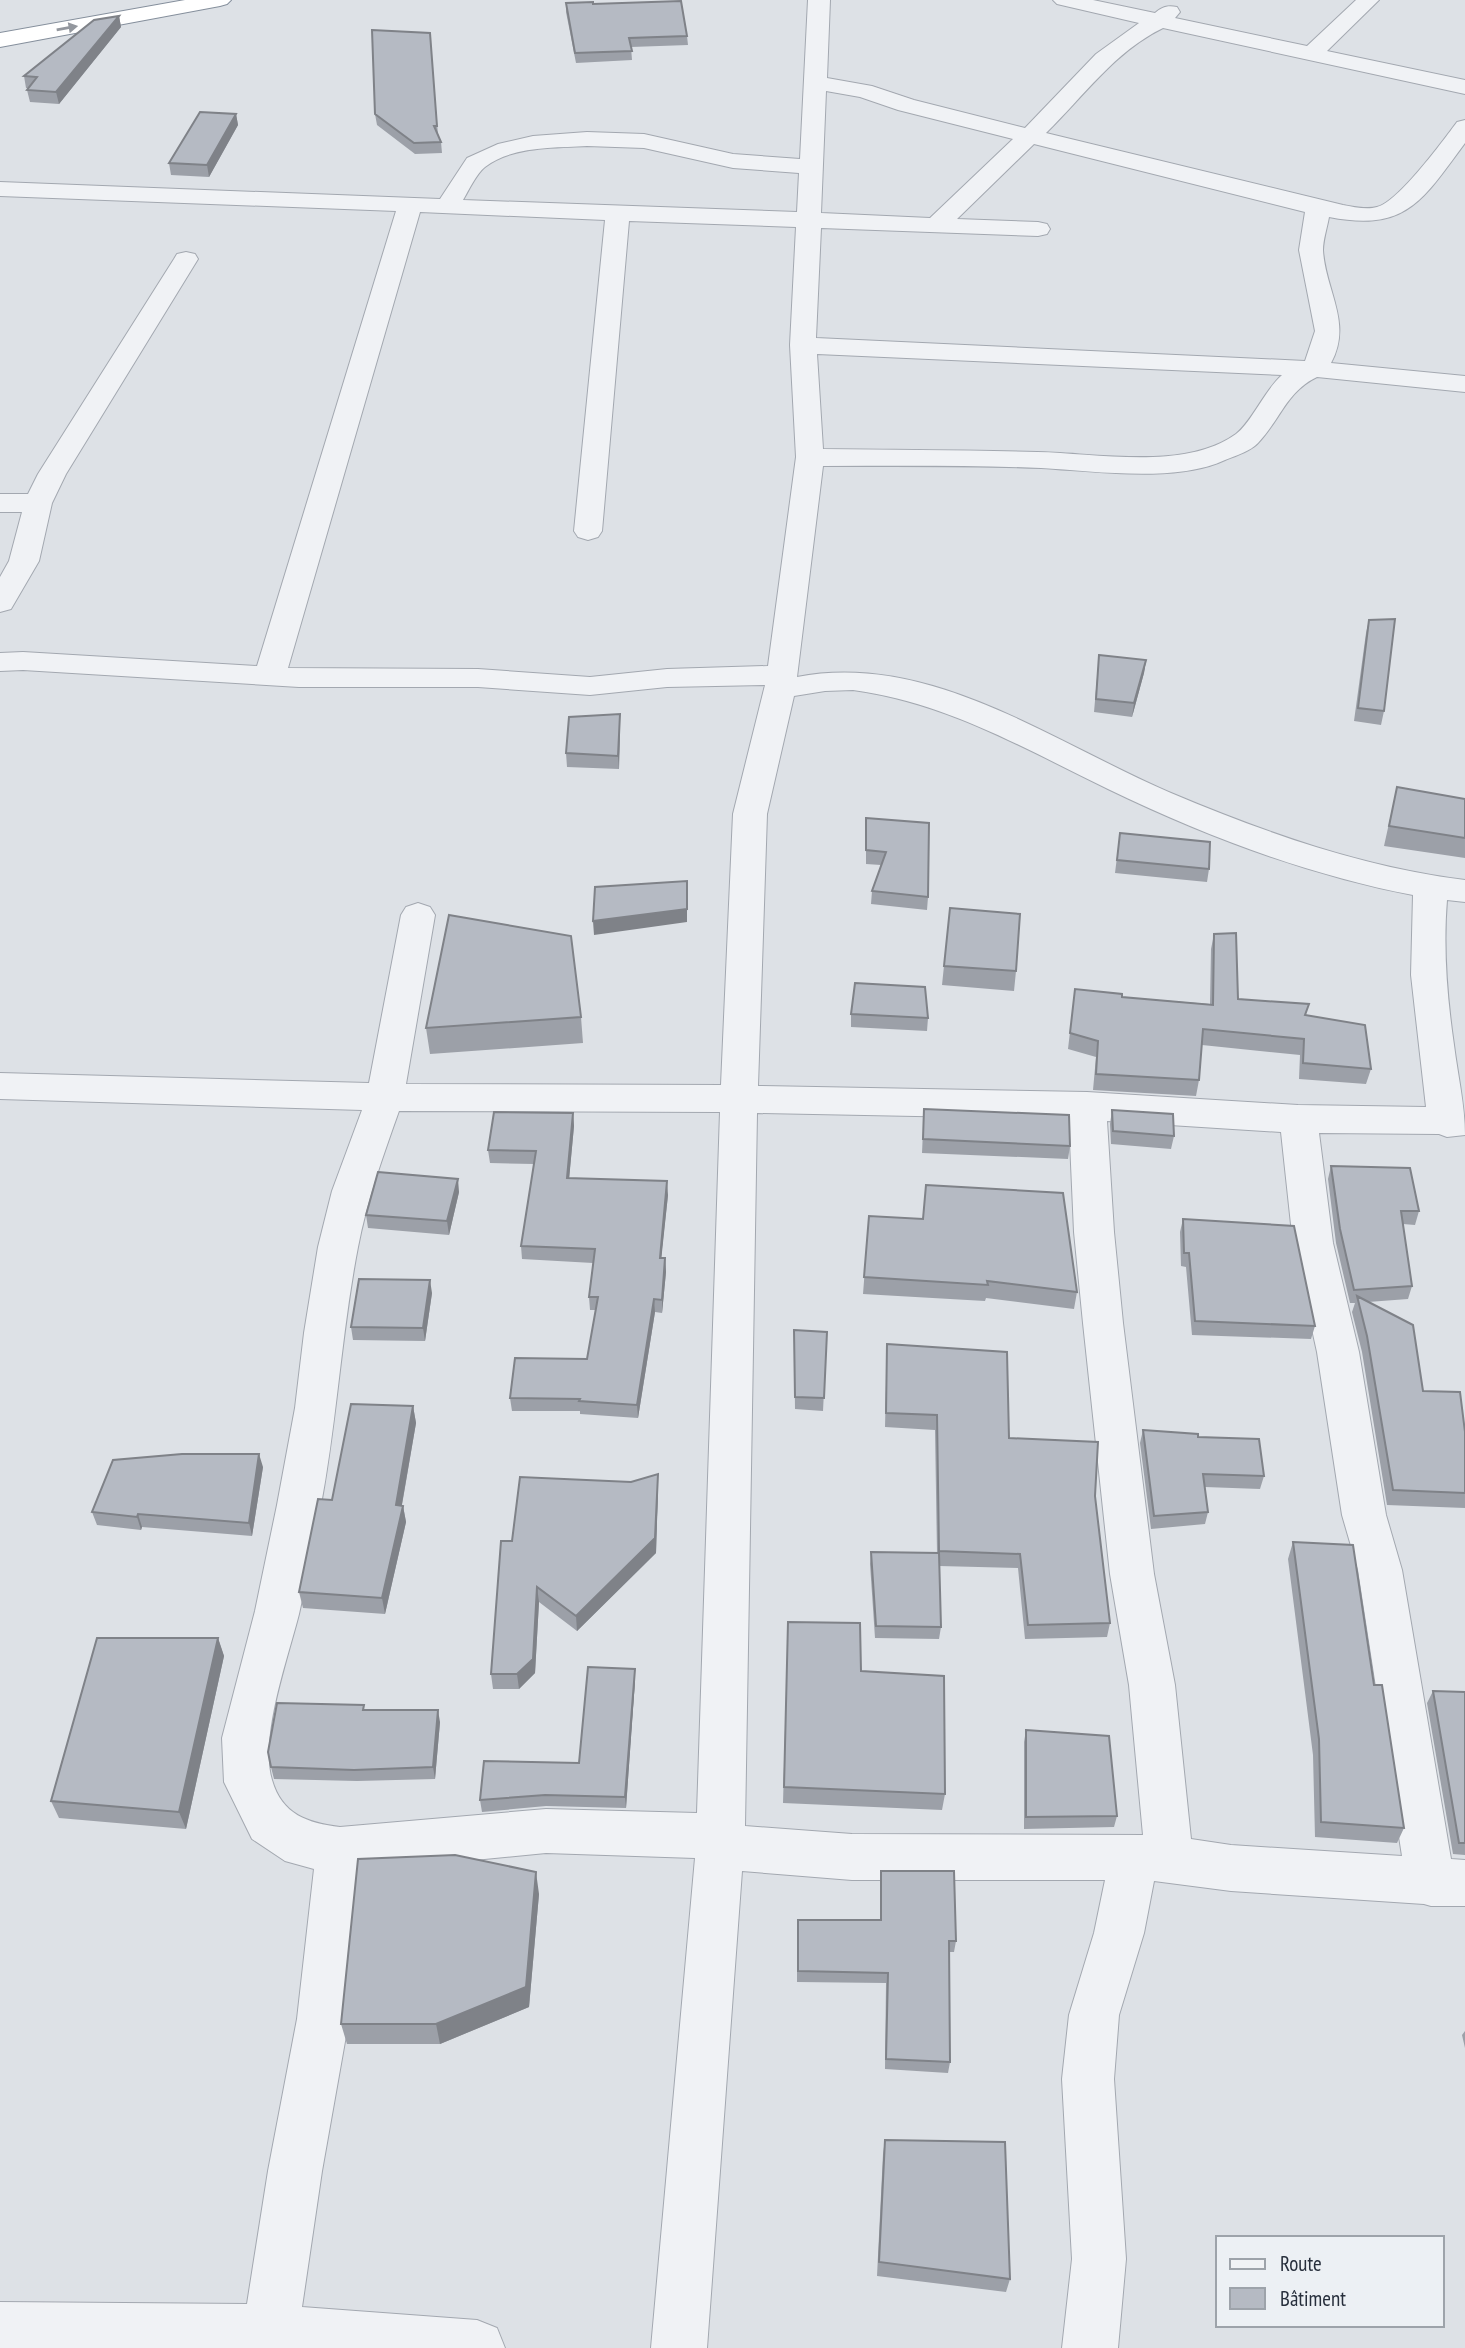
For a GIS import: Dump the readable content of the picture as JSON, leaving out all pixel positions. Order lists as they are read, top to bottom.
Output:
{
  "legend": ["Route", "Bâtiment"]
}
